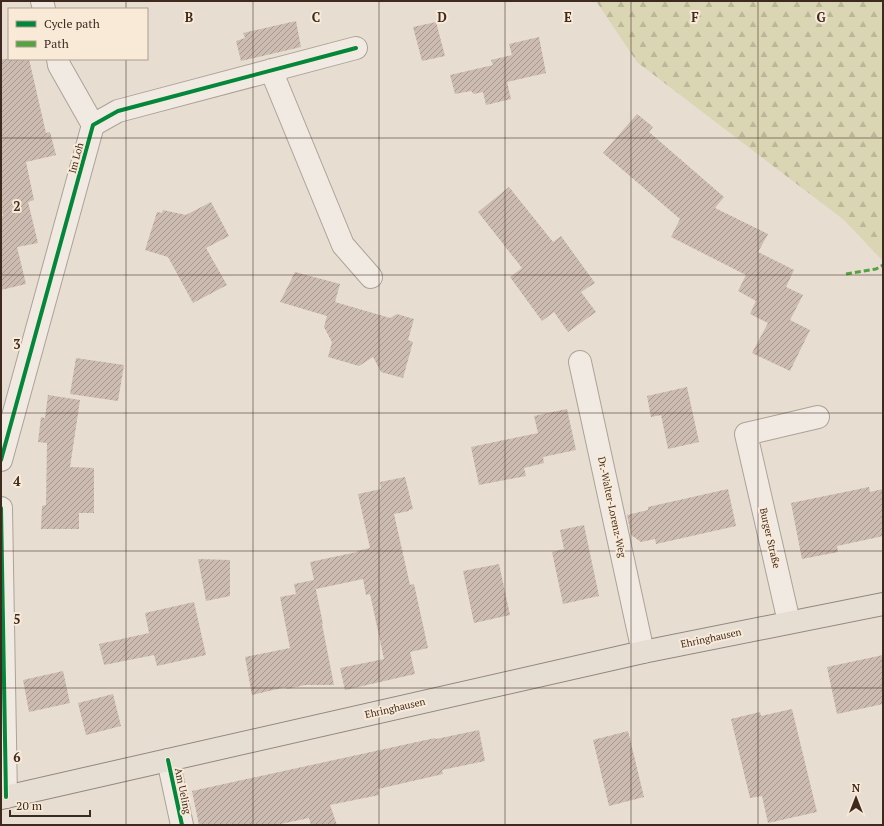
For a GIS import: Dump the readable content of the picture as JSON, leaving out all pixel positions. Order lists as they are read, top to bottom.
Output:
{
  "streets": {
    "main road": ["Ehringhausen"],
    "street": [
      "Im Loh",
      "Dr.-Walter-Lorenz-Weg",
      "Burger Straße",
      "Am Ueling"
    ]
  },
  "crossings": [
    ["Dr.-Walter-Lorenz-Weg", "Ehringhausen"],
    ["Burger Straße", "Ehringhausen"],
    ["Ehringhausen", "Am Ueling"]
  ],
  "legend": ["Cycle path", "Path"],
  "scale_bar": "20 m",
  "north": "top",
  "grid": {
    "columns": [
      "B",
      "C",
      "D",
      "E",
      "F",
      "G"
    ],
    "rows": [
      "2",
      "3",
      "4",
      "5",
      "6"
    ]
  }
}
